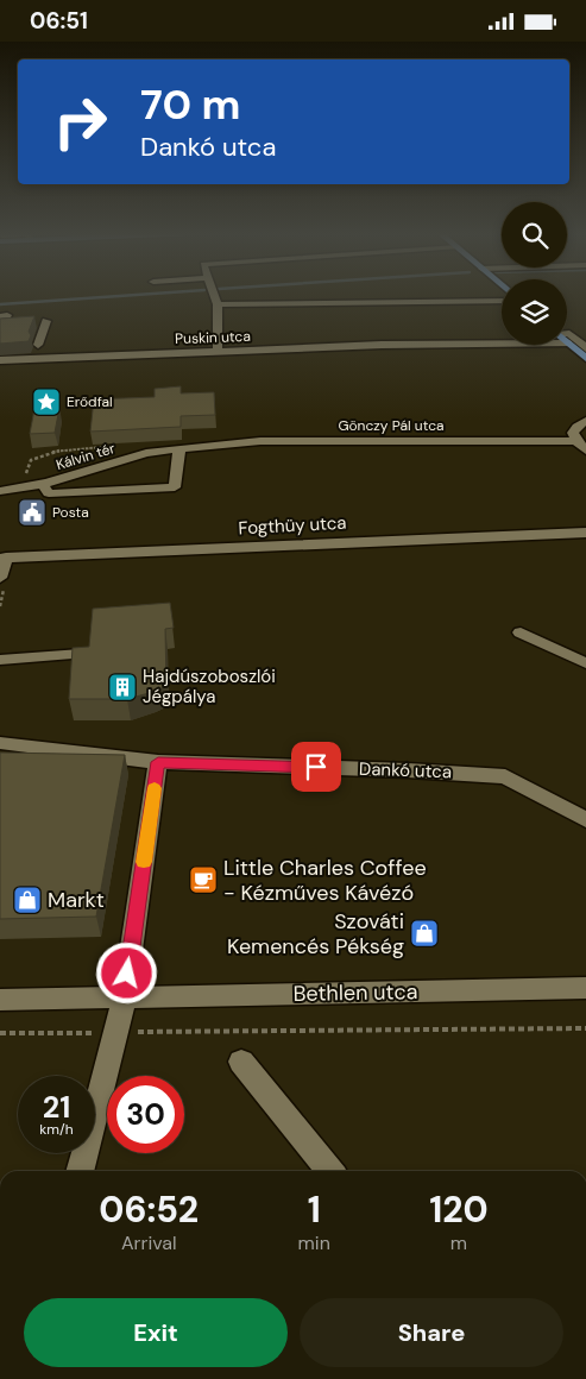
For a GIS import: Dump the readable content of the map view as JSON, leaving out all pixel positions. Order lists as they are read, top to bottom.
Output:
{
  "streets": {
    "street": [
      "Puskin utca",
      "Gönczy Pál utca",
      "Kálvin tér",
      "Fogthüy utca",
      "Dankó utca",
      "Bethlen utca"
    ]
  },
  "crossings": [
    ["Gönczy Pál utca", "Kálvin tér"]
  ],
  "places": {
    "place": ["Erődfal"],
    "public building": ["Posta"],
    "building": ["Hajdúszoboszlói Jégpálya"],
    "cafe": ["Little Charles Coffee - Kézműves Kávézó"],
    "shop": ["Markt", "Szováti Kemencés Pékség"]
  },
  "page": {
    "status": "06:51",
    "turn": ["70 m", "Dankó utca"],
    "speed": "21 km/h",
    "limit": "30",
    "eta": [
      "06:52",
      "Arrival",
      "1",
      "min",
      "120",
      "m"
    ],
    "buttons": ["Exit", "Share"]
  }
}
